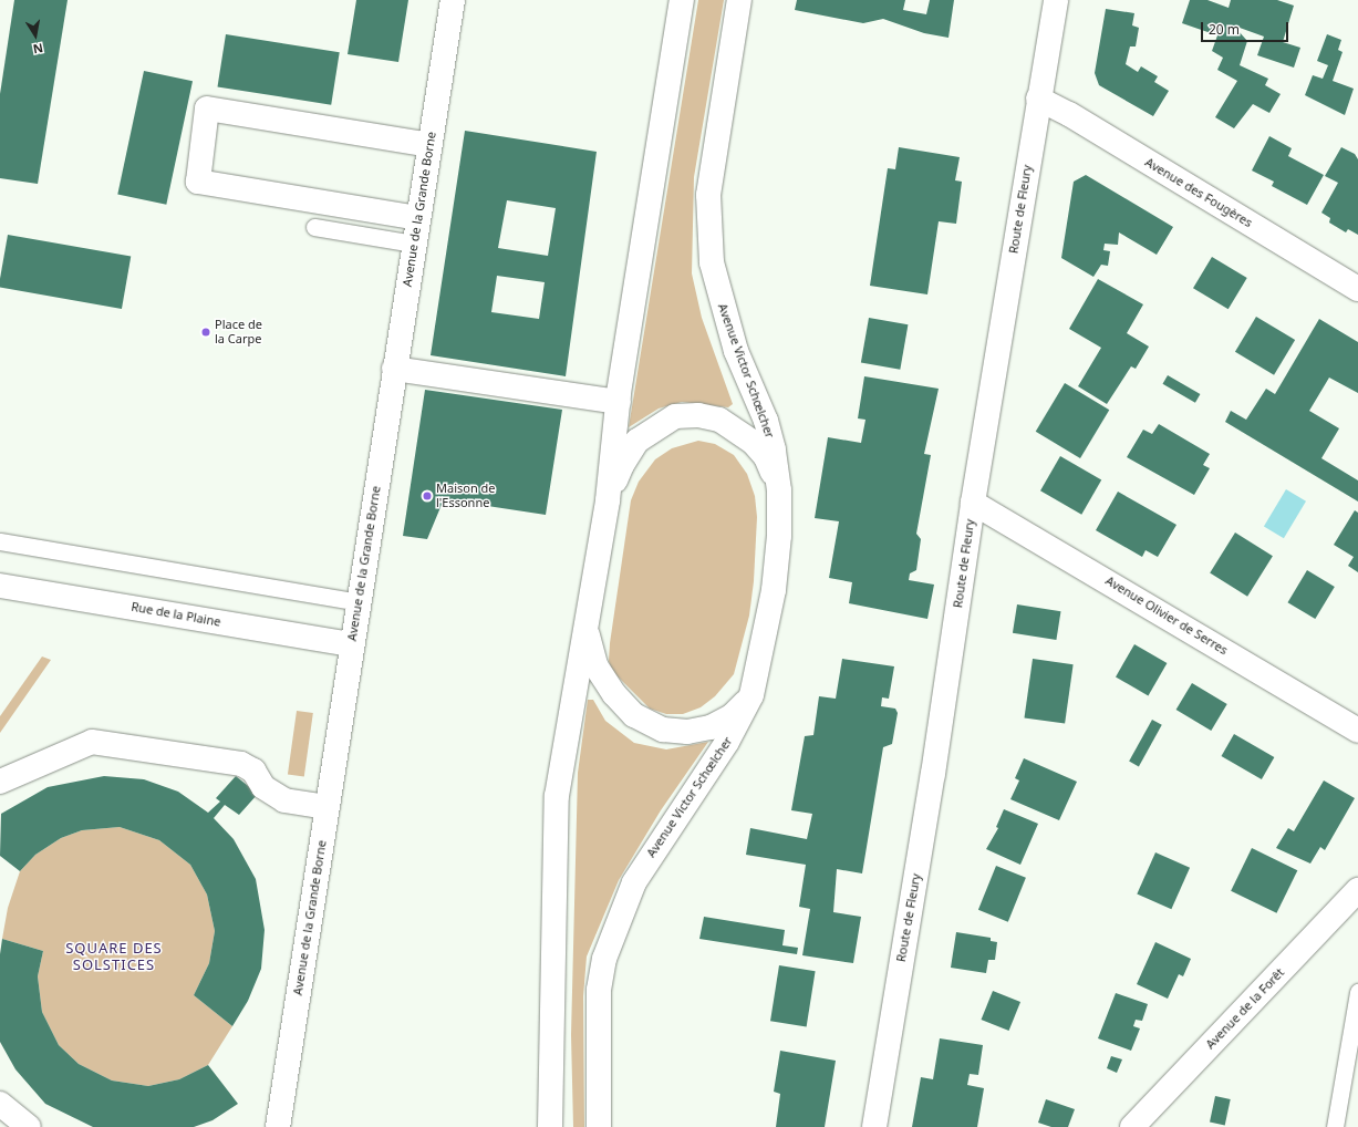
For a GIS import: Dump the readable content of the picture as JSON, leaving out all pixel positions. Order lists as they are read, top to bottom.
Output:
{
  "streets": {
    "street": [
      "Avenue des Fougères",
      "Avenue de la Grande Borne",
      "Route de Fleury",
      "Avenue Victor Schœlcher",
      "Rue de la Plaine",
      "Avenue Olivier de Serres",
      "Avenue de la Forêt"
    ]
  },
  "crossings": [
    ["Avenue des Fougères", "Route de Fleury"],
    ["Avenue de la Grande Borne", "Rue de la Plaine"],
    ["Route de Fleury", "Avenue Olivier de Serres"]
  ],
  "districts": ["SQUARE DES SOLSTICES"],
  "places": ["Place de la Carpe", "Maison de l'Essonne"],
  "scale_bar": "20 m",
  "north": "bottom"
}
